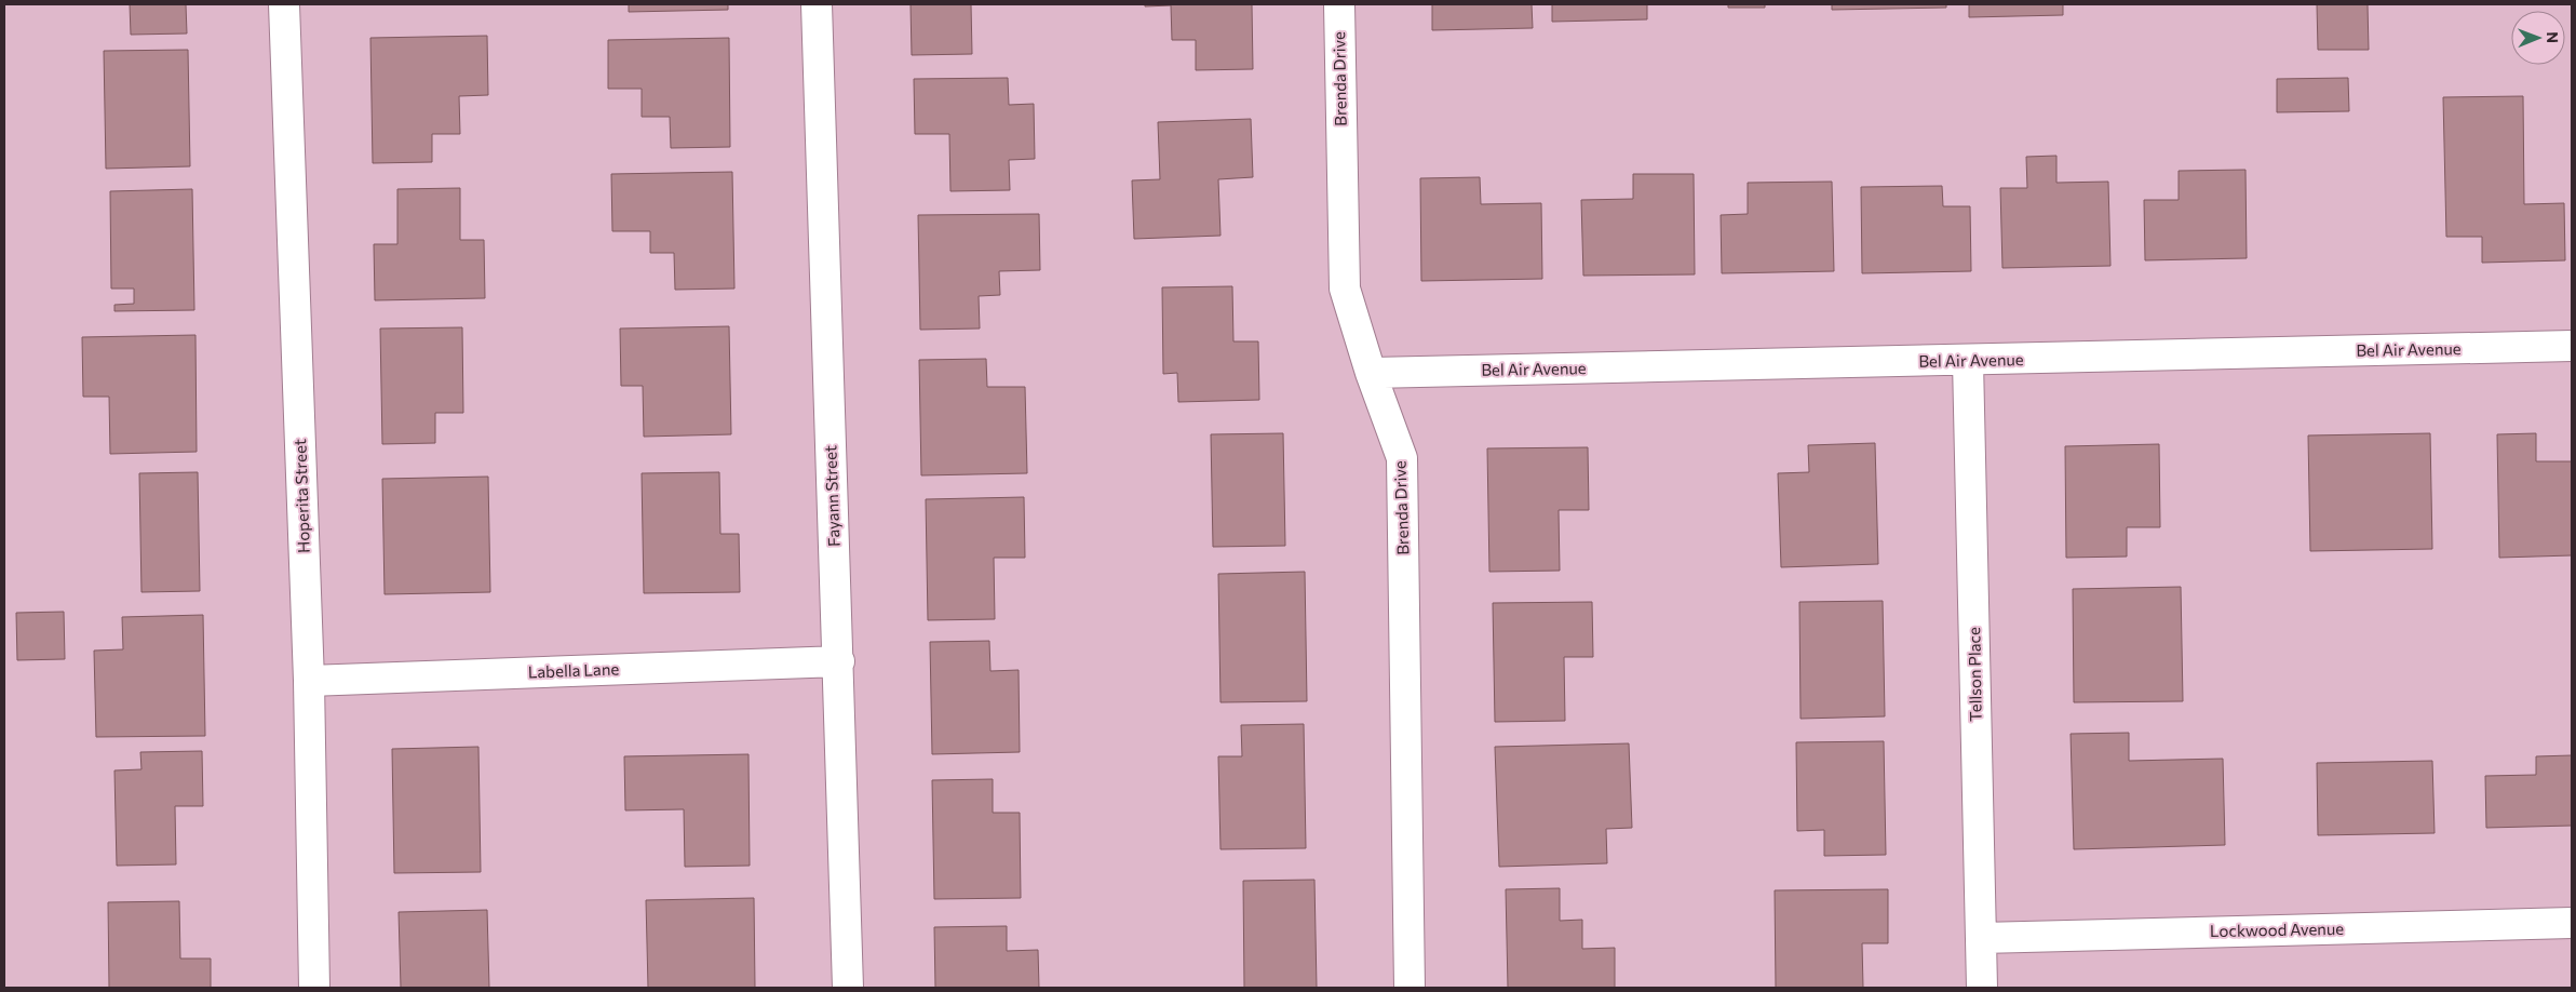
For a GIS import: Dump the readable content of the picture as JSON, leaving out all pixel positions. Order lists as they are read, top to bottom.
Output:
{
  "streets": {
    "street": [
      "Brenda Drive",
      "Bel Air Avenue",
      "Hoperita Street",
      "Fayann Street",
      "Labella Lane",
      "Tellson Place",
      "Lockwood Avenue"
    ]
  },
  "crossings": [
    ["Brenda Drive", "Bel Air Avenue"],
    ["Bel Air Avenue", "Tellson Place"],
    ["Hoperita Street", "Labella Lane"],
    ["Fayann Street", "Labella Lane"],
    ["Tellson Place", "Lockwood Avenue"]
  ],
  "north": "right"
}
